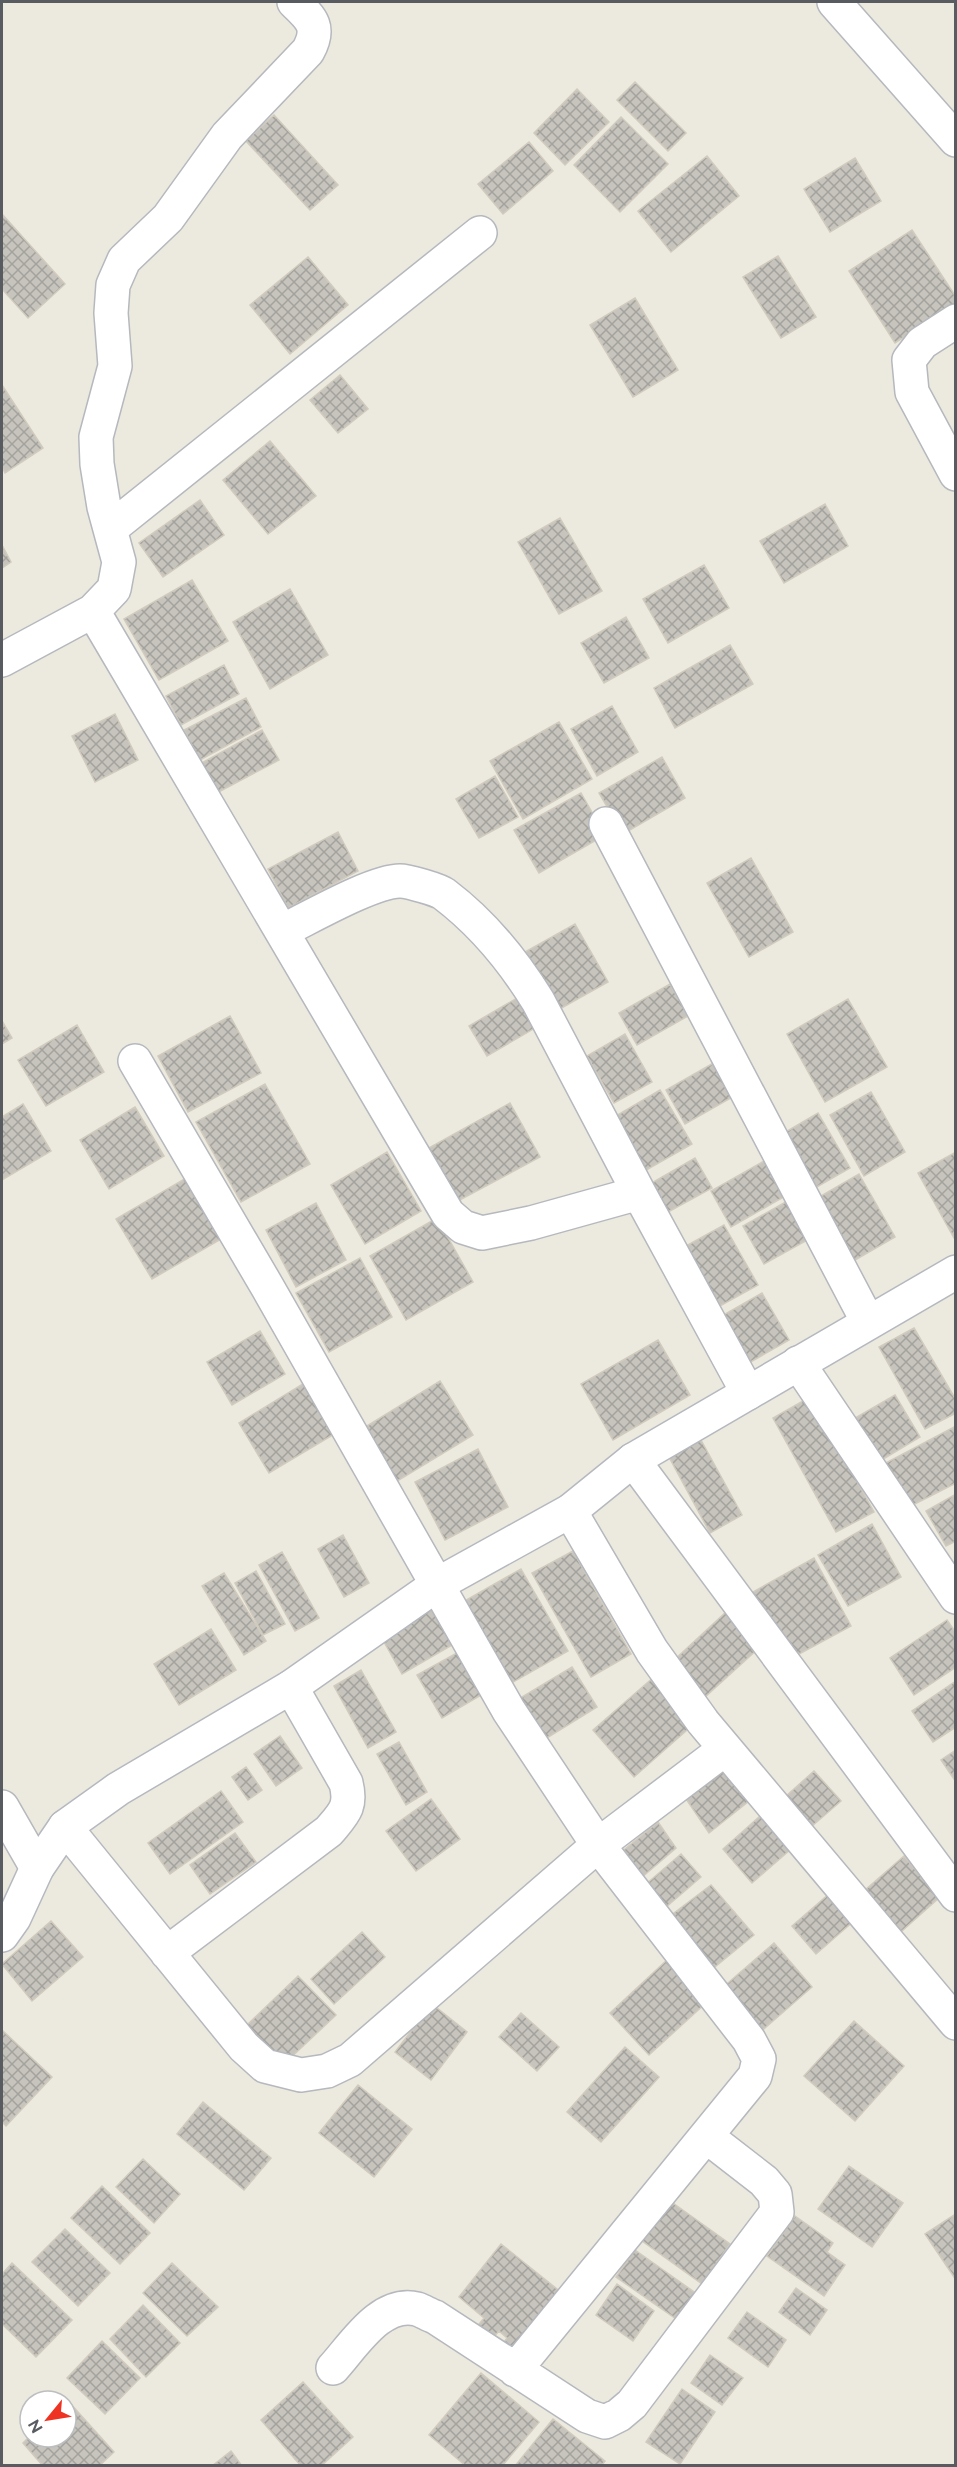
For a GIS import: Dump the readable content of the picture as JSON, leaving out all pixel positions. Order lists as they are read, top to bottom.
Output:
{
  "north": "bottom left"
}
